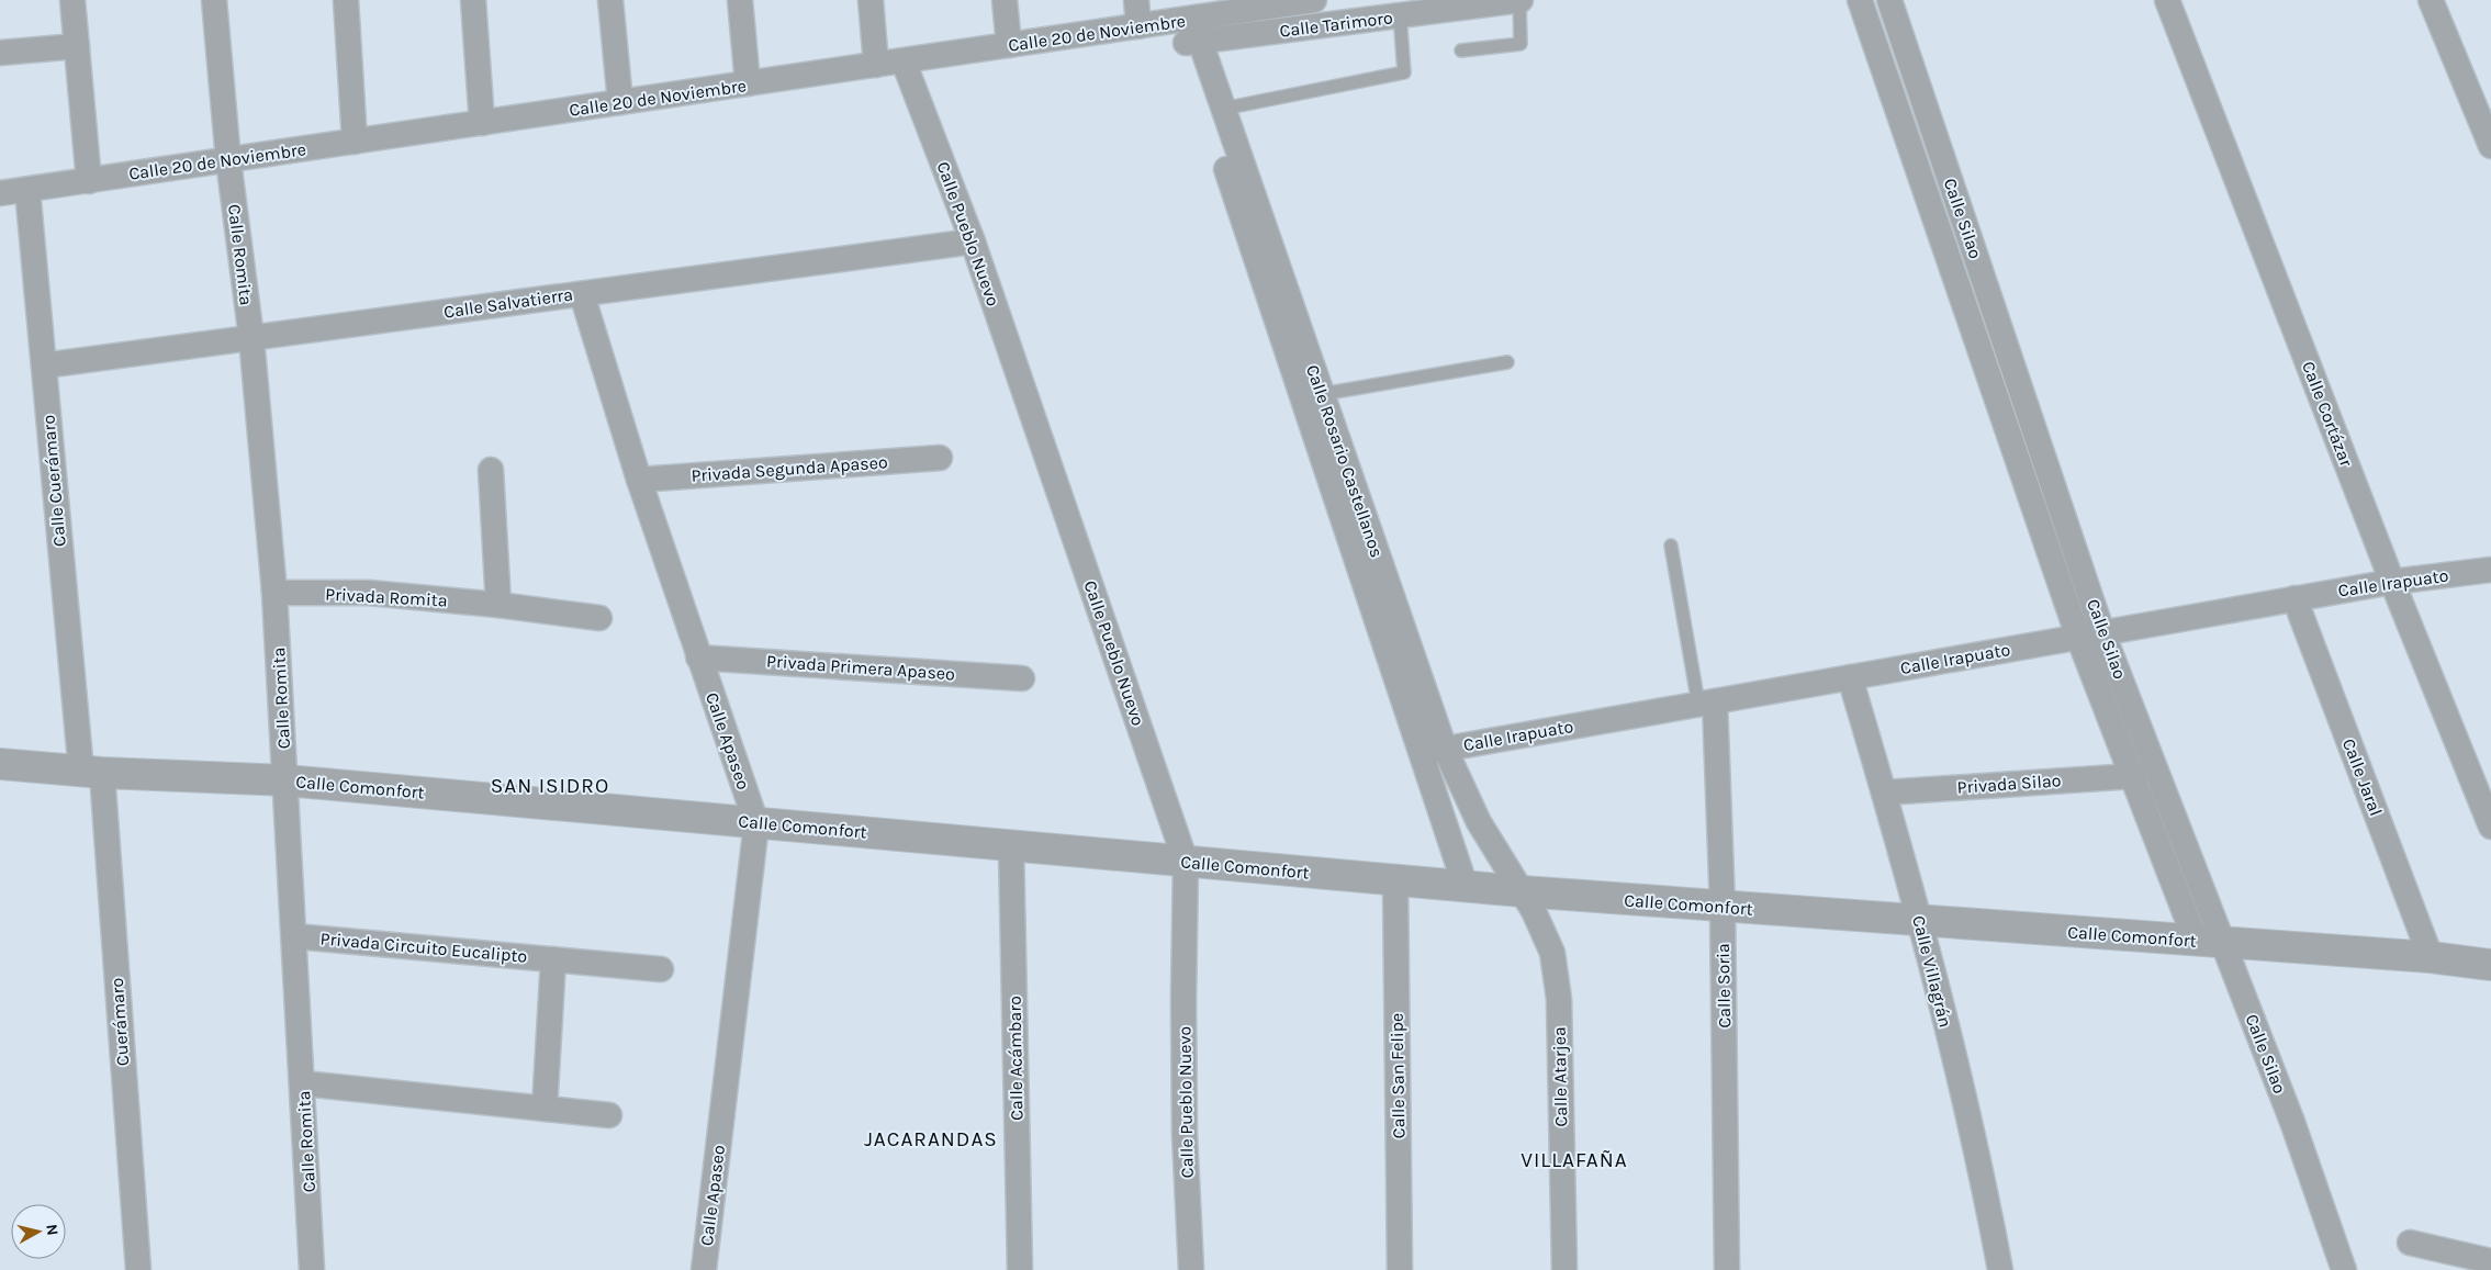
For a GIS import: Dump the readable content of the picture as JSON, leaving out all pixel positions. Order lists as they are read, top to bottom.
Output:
{
  "streets": {
    "street": [
      "Calle Tarimoro",
      "Calle 20 de Noviembre",
      "Calle Silao",
      "Calle Pueblo Nuevo",
      "Calle Romita",
      "Calle Salvatierra",
      "Calle Cortázar",
      "Calle Rosario Castellanos",
      "Privada Segunda Apaseo",
      "Calle Cuerámaro",
      "Calle Irapuato",
      "Privada Romita",
      "Privada Primera Apaseo",
      "Calle Apaseo",
      "Calle Jaral",
      "Privada Silao",
      "Calle Comonfort",
      "Privada Circuito Eucalipto",
      "Calle Villagrán",
      "Calle Soria",
      "Cuerámaro",
      "Calle Acámbaro",
      "Calle San Felipe",
      "Calle Atarjea"
    ]
  },
  "crossings": [
    ["Calle Tarimoro", "Calle 20 de Noviembre"],
    ["Calle Tarimoro", "Calle Rosario Castellanos"],
    ["Calle 20 de Noviembre", "Calle Pueblo Nuevo"],
    ["Calle 20 de Noviembre", "Calle Romita"],
    ["Calle 20 de Noviembre", "Calle Rosario Castellanos"],
    ["Calle 20 de Noviembre", "Calle Cuerámaro"],
    ["Calle Silao", "Calle Irapuato"],
    ["Calle Silao", "Privada Silao"],
    ["Calle Silao", "Calle Comonfort"],
    ["Calle Pueblo Nuevo", "Calle Salvatierra"],
    ["Calle Pueblo Nuevo", "Calle Comonfort"],
    ["Calle Romita", "Calle Salvatierra"],
    ["Calle Romita", "Privada Romita"],
    ["Calle Romita", "Calle Comonfort"],
    ["Calle Romita", "Privada Circuito Eucalipto"],
    ["Calle Salvatierra", "Calle Cuerámaro"],
    ["Calle Salvatierra", "Calle Apaseo"],
    ["Calle Cortázar", "Calle Irapuato"],
    ["Calle Rosario Castellanos", "Calle Irapuato"],
    ["Calle Rosario Castellanos", "Calle Comonfort"],
    ["Calle Rosario Castellanos", "Calle Atarjea"],
    ["Privada Segunda Apaseo", "Calle Apaseo"],
    ["Calle Cuerámaro", "Calle Comonfort"],
    ["Calle Cuerámaro", "Cuerámaro"],
    ["Calle Irapuato", "Calle Jaral"],
    ["Calle Irapuato", "Calle Villagrán"],
    ["Calle Irapuato", "Calle Soria"],
    ["Privada Primera Apaseo", "Calle Apaseo"],
    ["Calle Apaseo", "Calle Comonfort"],
    ["Calle Jaral", "Calle Comonfort"],
    ["Privada Silao", "Calle Villagrán"],
    ["Calle Comonfort", "Calle Villagrán"],
    ["Calle Comonfort", "Calle Soria"],
    ["Calle Comonfort", "Cuerámaro"],
    ["Calle Comonfort", "Calle Acámbaro"],
    ["Calle Comonfort", "Calle San Felipe"],
    ["Calle Comonfort", "Calle Atarjea"]
  ],
  "districts": ["SAN ISIDRO", "JACARANDAS", "VILLAFAÑA"],
  "north": "right"
}
